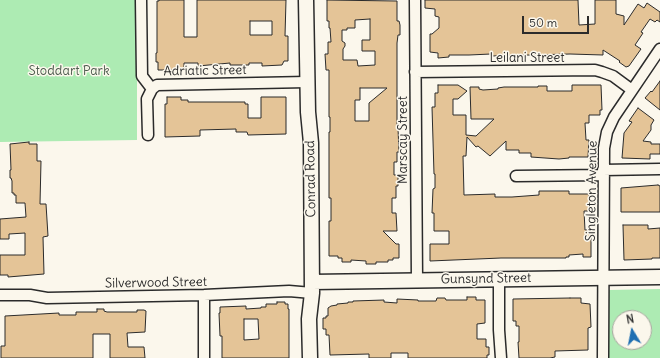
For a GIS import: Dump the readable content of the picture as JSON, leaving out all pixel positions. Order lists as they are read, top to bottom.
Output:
{
  "streets": {
    "street": [
      "Leilani Street",
      "Adriatic Street",
      "Marscay Street",
      "Conrad Road",
      "Singleton Avenue",
      "Gunsynd Street",
      "Silverwood Street"
    ]
  },
  "crossings": [
    ["Leilani Street", "Marscay Street"],
    ["Leilani Street", "Singleton Avenue"],
    ["Adriatic Street", "Conrad Road"],
    ["Marscay Street", "Gunsynd Street"],
    ["Conrad Road", "Gunsynd Street"],
    ["Conrad Road", "Silverwood Street"],
    ["Singleton Avenue", "Gunsynd Street"],
    ["Gunsynd Street", "Silverwood Street"]
  ],
  "parks": ["Stoddart Park"],
  "scale_bar": "50 m",
  "north": "top"
}
